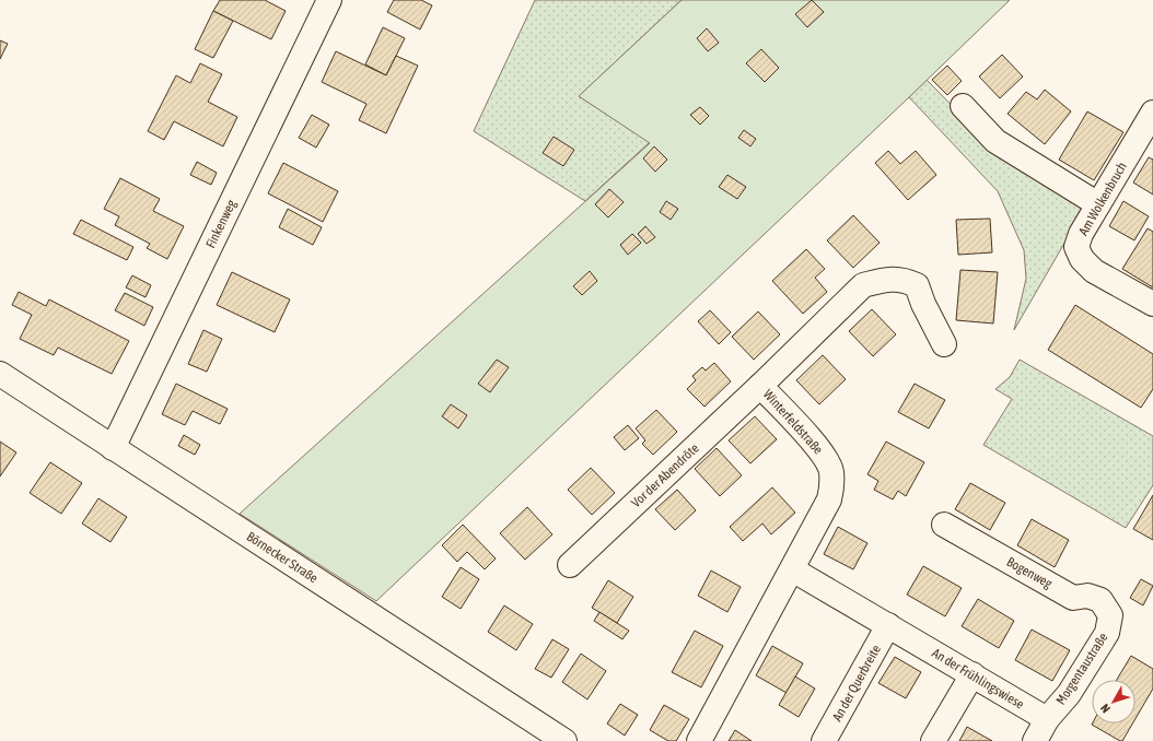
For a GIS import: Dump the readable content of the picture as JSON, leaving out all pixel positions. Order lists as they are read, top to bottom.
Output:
{
  "streets": {
    "street": [
      "Am Wolkenbruch",
      "Finkenweg",
      "Winterfeldstraße",
      "Vor der Abendröte",
      "Börnecker Straße",
      "Bogenweg",
      "Morgentaustraße",
      "An der Frühlingswiese",
      "An der Querbreite"
    ]
  },
  "crossings": [
    ["Finkenweg", "Börnecker Straße"],
    ["Winterfeldstraße", "Vor der Abendröte"],
    ["Bogenweg", "Morgentaustraße"],
    ["Morgentaustraße", "An der Frühlingswiese"],
    ["An der Frühlingswiese", "An der Querbreite"]
  ],
  "north": "bottom left"
}
